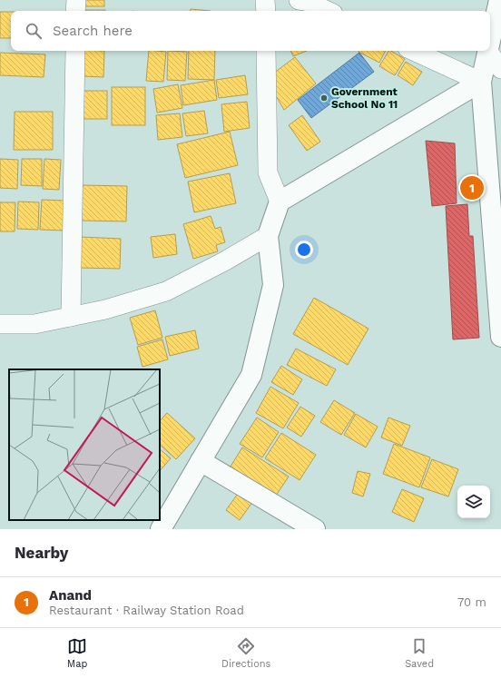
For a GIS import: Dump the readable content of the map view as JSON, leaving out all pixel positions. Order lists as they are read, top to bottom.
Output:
{
  "places": ["Government School No 11"],
  "page": {
    "search": "Search here",
    "pins": "1",
    "heading": "Nearby",
    "list": [
      {
        "mark": "1",
        "name": "Anand",
        "note": "Restaurant · Railway Station Road",
        "value": "70 m"
      }
    ],
    "nav": ["Map", "Directions", "Saved"]
  }
}
